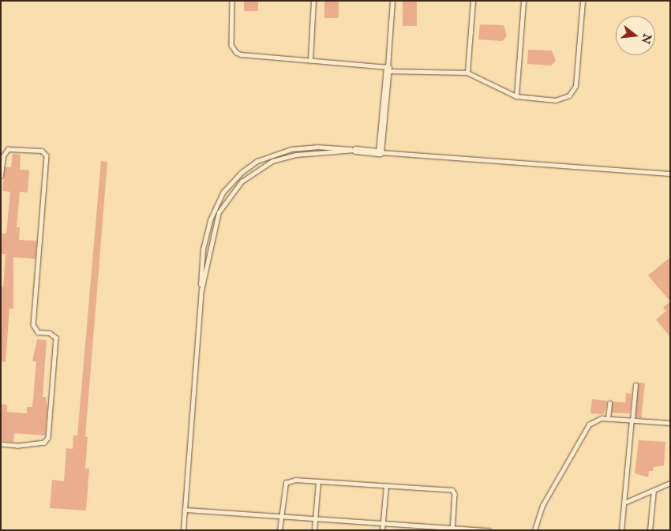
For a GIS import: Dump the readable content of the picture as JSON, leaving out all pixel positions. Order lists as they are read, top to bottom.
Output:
{
  "north": "right"
}
